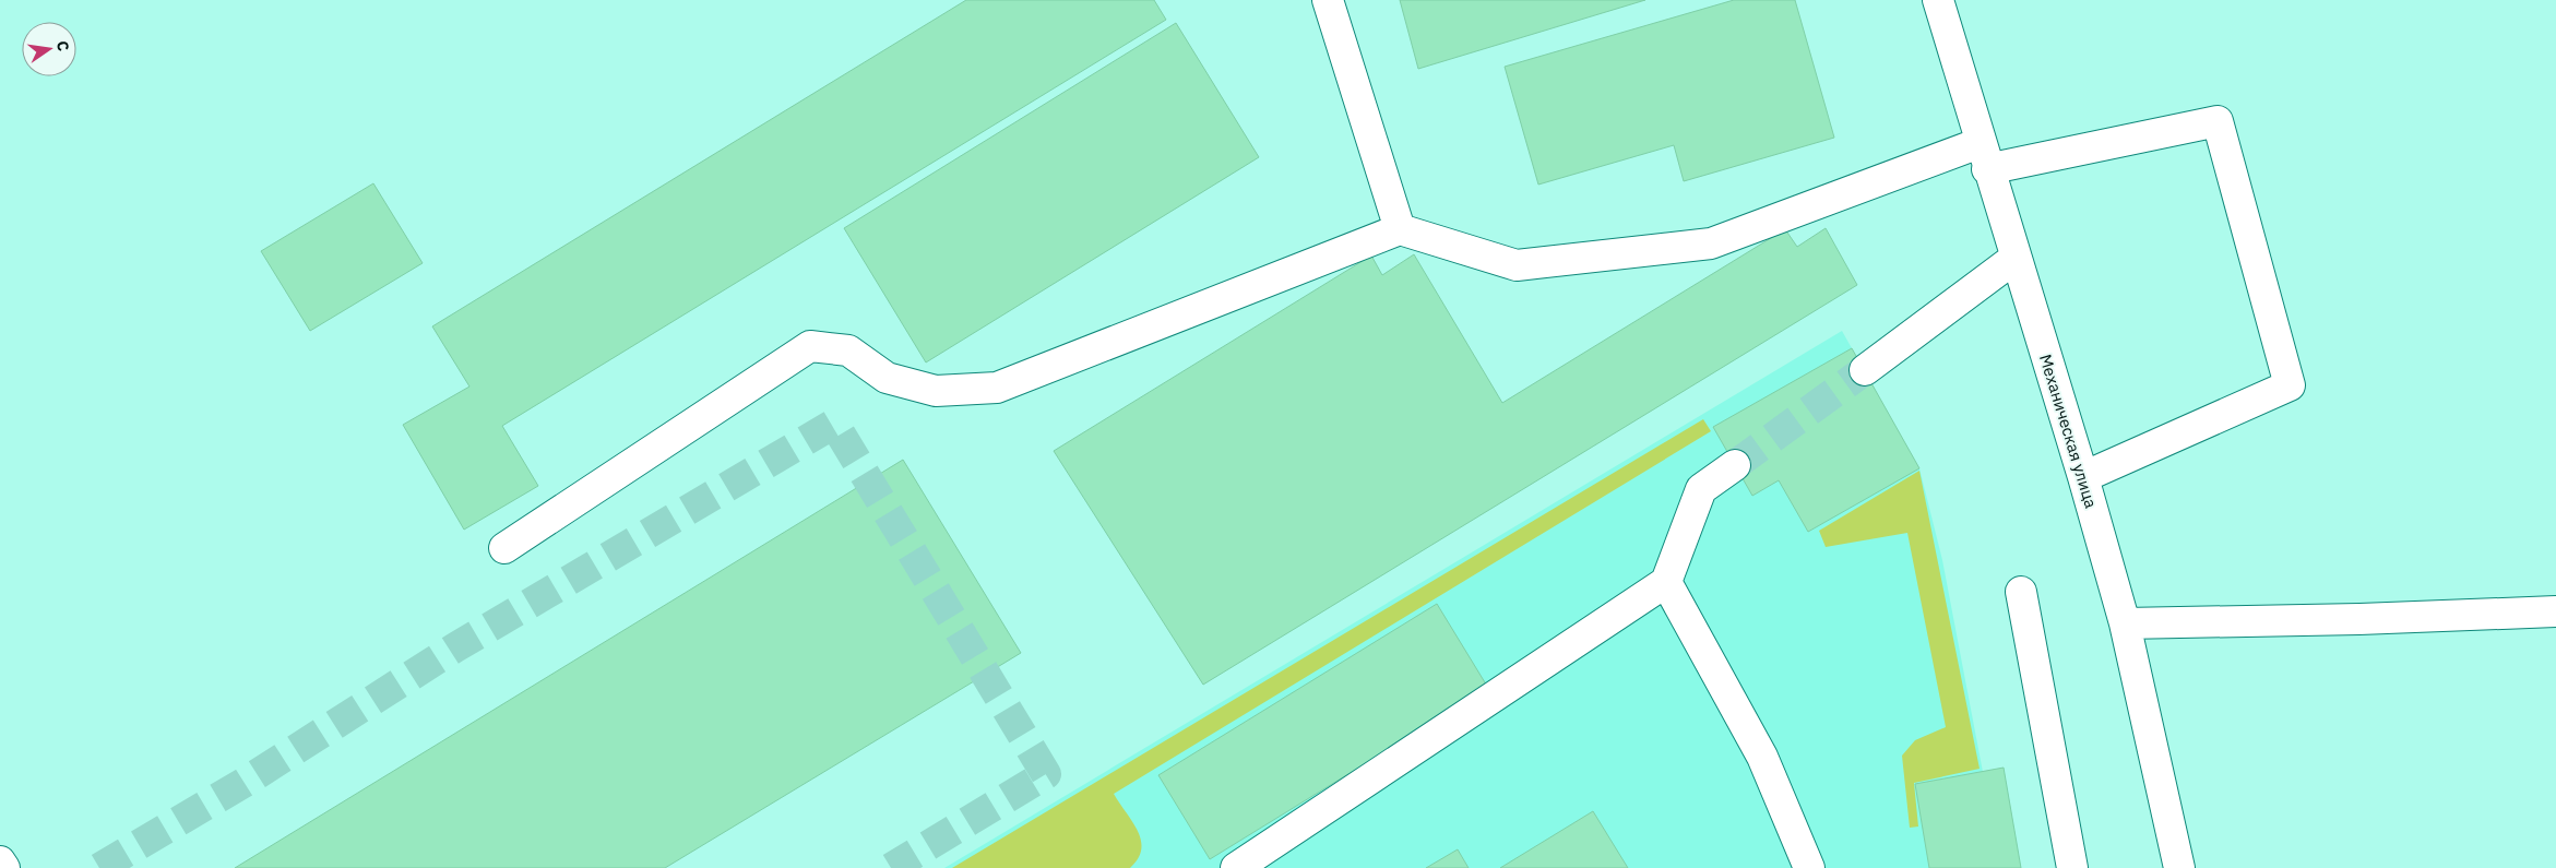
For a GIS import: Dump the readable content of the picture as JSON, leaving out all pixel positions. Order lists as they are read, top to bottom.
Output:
{
  "streets": {
    "street": ["Механическая улица"]
  },
  "north": "right"
}
